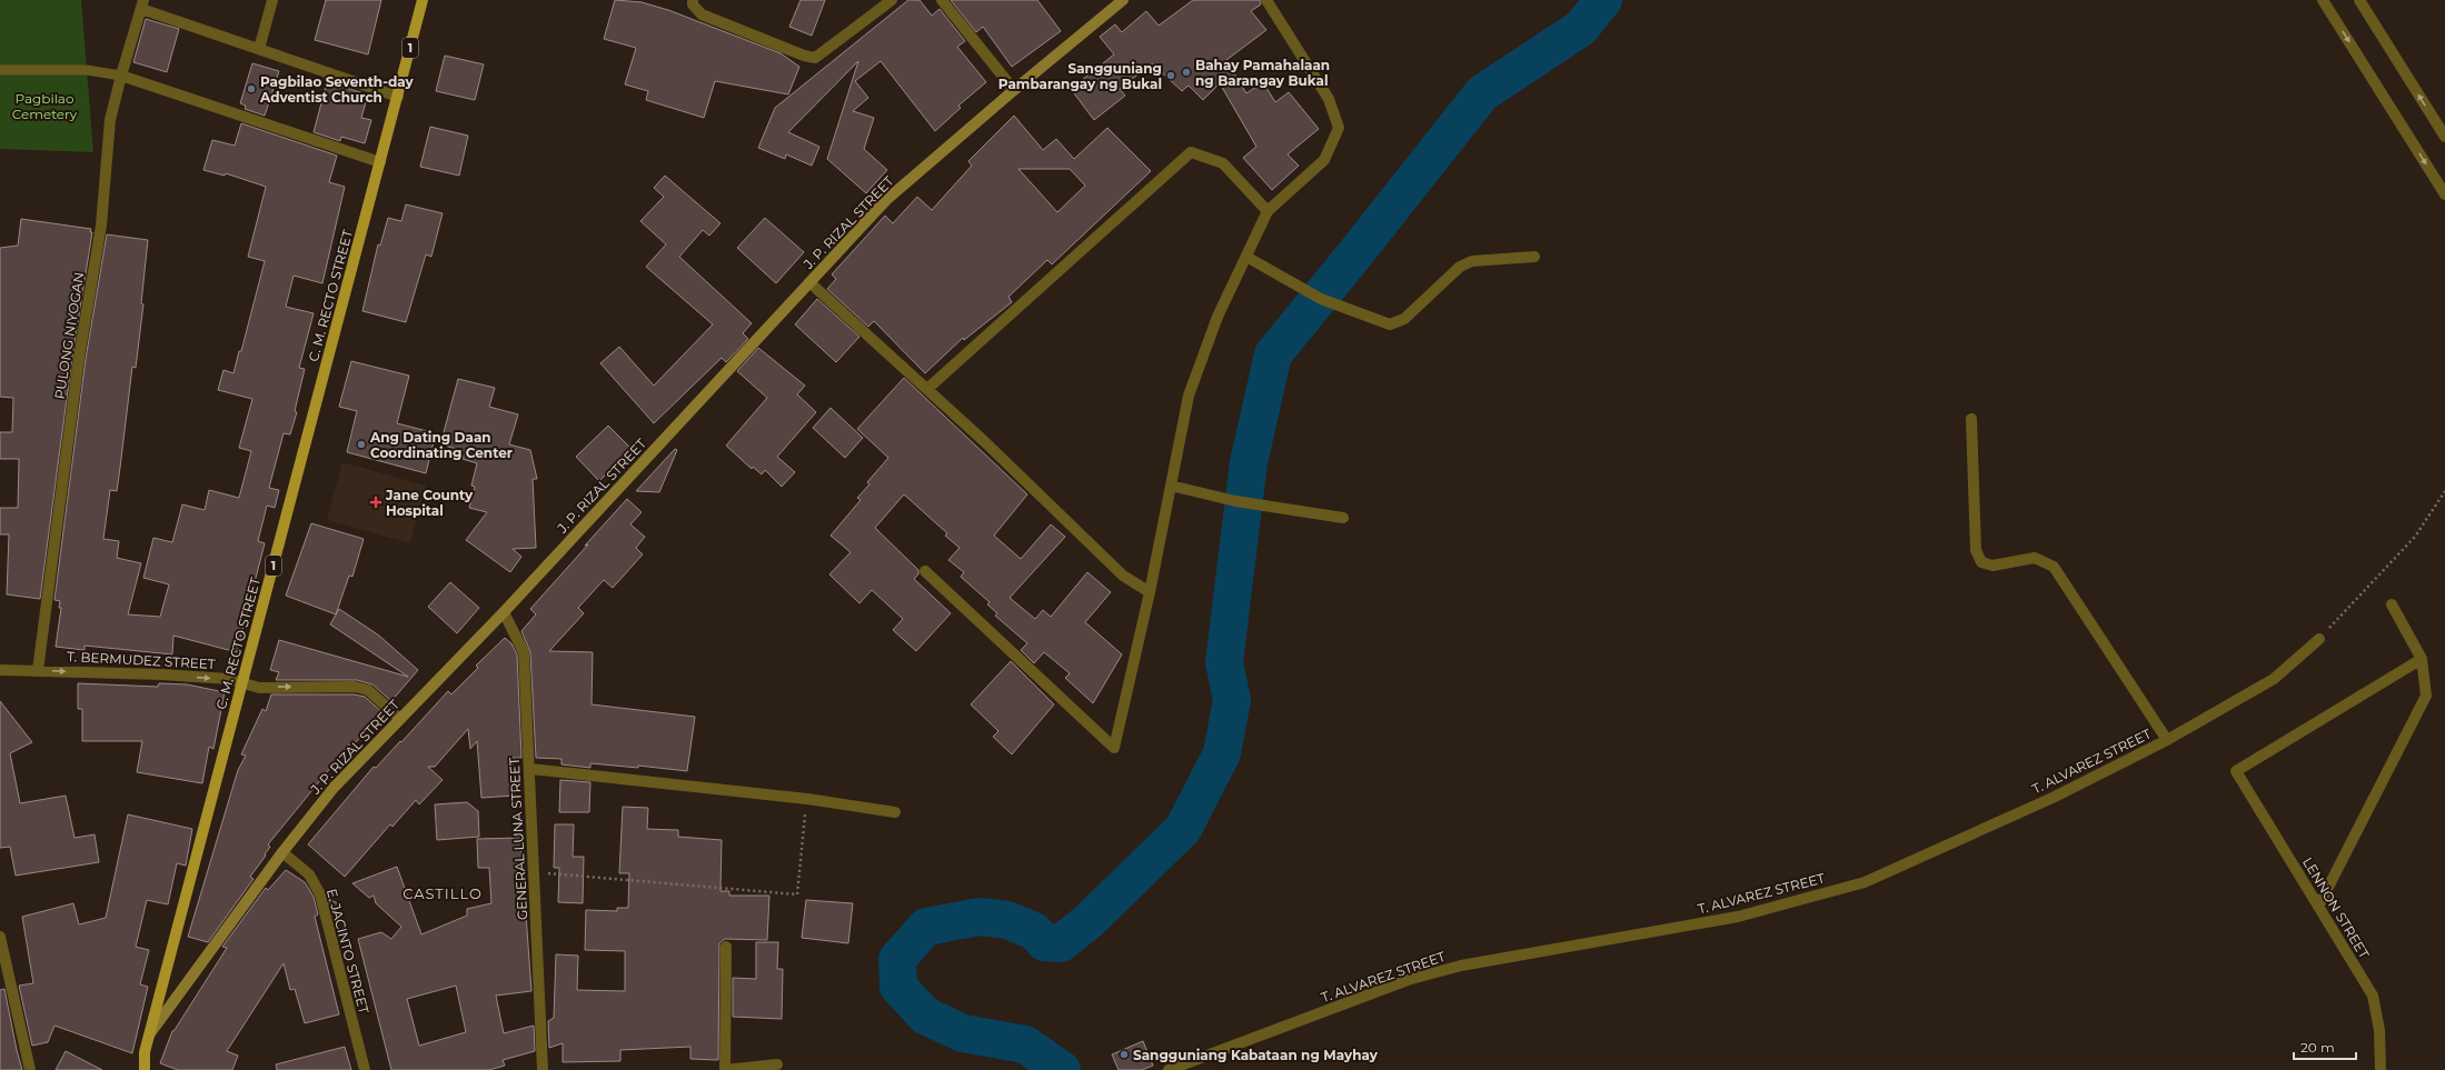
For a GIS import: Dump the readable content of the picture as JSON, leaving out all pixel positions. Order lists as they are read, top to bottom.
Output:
{
  "streets": {
    "main road": ["1", "J. P. RIZAL STREET", "C. M. RECTO STREET"],
    "street": [
      "PULONG NIYOGAN",
      "T. BERMUDEZ STREET",
      "T. ALVAREZ STREET",
      "GENERAL LUNA STREET",
      "LENNON STREET",
      "E. JACINTO STREET"
    ]
  },
  "crossings": [
    ["1", "C. M. RECTO STREET"],
    ["J. P. RIZAL STREET", "C. M. RECTO STREET"],
    ["J. P. RIZAL STREET", "T. BERMUDEZ STREET"],
    ["J. P. RIZAL STREET", "GENERAL LUNA STREET"],
    ["J. P. RIZAL STREET", "E. JACINTO STREET"],
    ["C. M. RECTO STREET", "T. BERMUDEZ STREET"],
    ["PULONG NIYOGAN", "T. BERMUDEZ STREET"]
  ],
  "one_way": ["T. BERMUDEZ STREET"],
  "districts": ["CASTILLO"],
  "parks": ["Pagbilao Cemetery"],
  "places": {
    "other": [
      "Bahay Pamahalaan ng Barangay Bukal",
      "Sangguniang Pambarangay ng Bukal",
      "Pagbilao Seventh-day Adventist Church",
      "Ang Dating Daan Coordinating Center",
      "Sangguniang Kabataan ng Mayhay"
    ],
    "health": ["Jane County Hospital"]
  },
  "scale_bar": "20 m"
}
